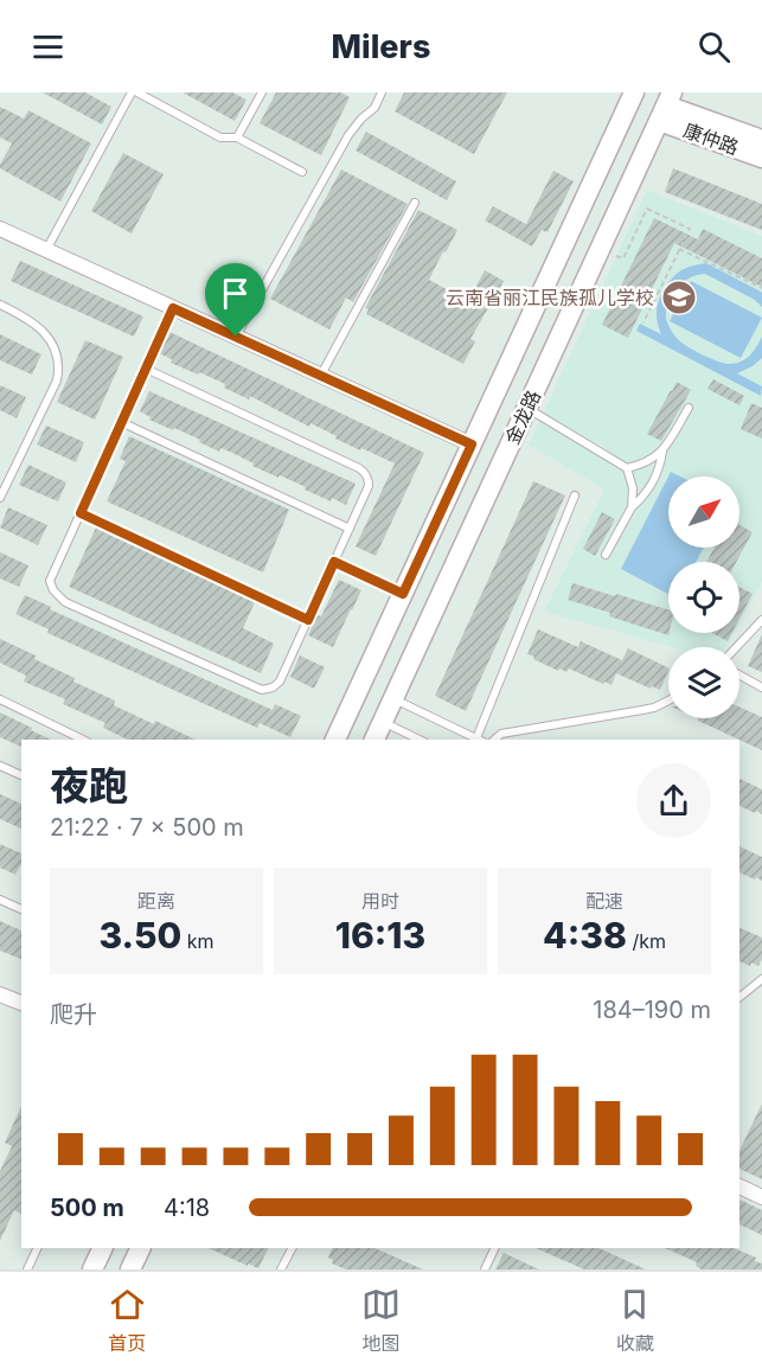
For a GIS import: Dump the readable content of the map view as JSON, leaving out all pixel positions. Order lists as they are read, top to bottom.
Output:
{
  "streets": {
    "main road": ["康仲路", "金龙路"]
  },
  "crossings": [
    ["康仲路", "金龙路"]
  ],
  "places": {
    "school or university": ["云南省丽江民族孤儿学校"]
  },
  "north": "top right",
  "page": {
    "header": "Milers",
    "heading": ["夜跑", "21:22 · 7 × 500 m"],
    "stats": [
      ["距离", "3.50 km"],
      ["用时", "16:13"],
      ["配速", "4:38 /km"]
    ],
    "chart": ["爬升", "184–190 m"],
    "list": [
      {
        "name": "500 m",
        "note": "4:18"
      }
    ],
    "tabs": ["首页", "地图", "收藏"]
  }
}
